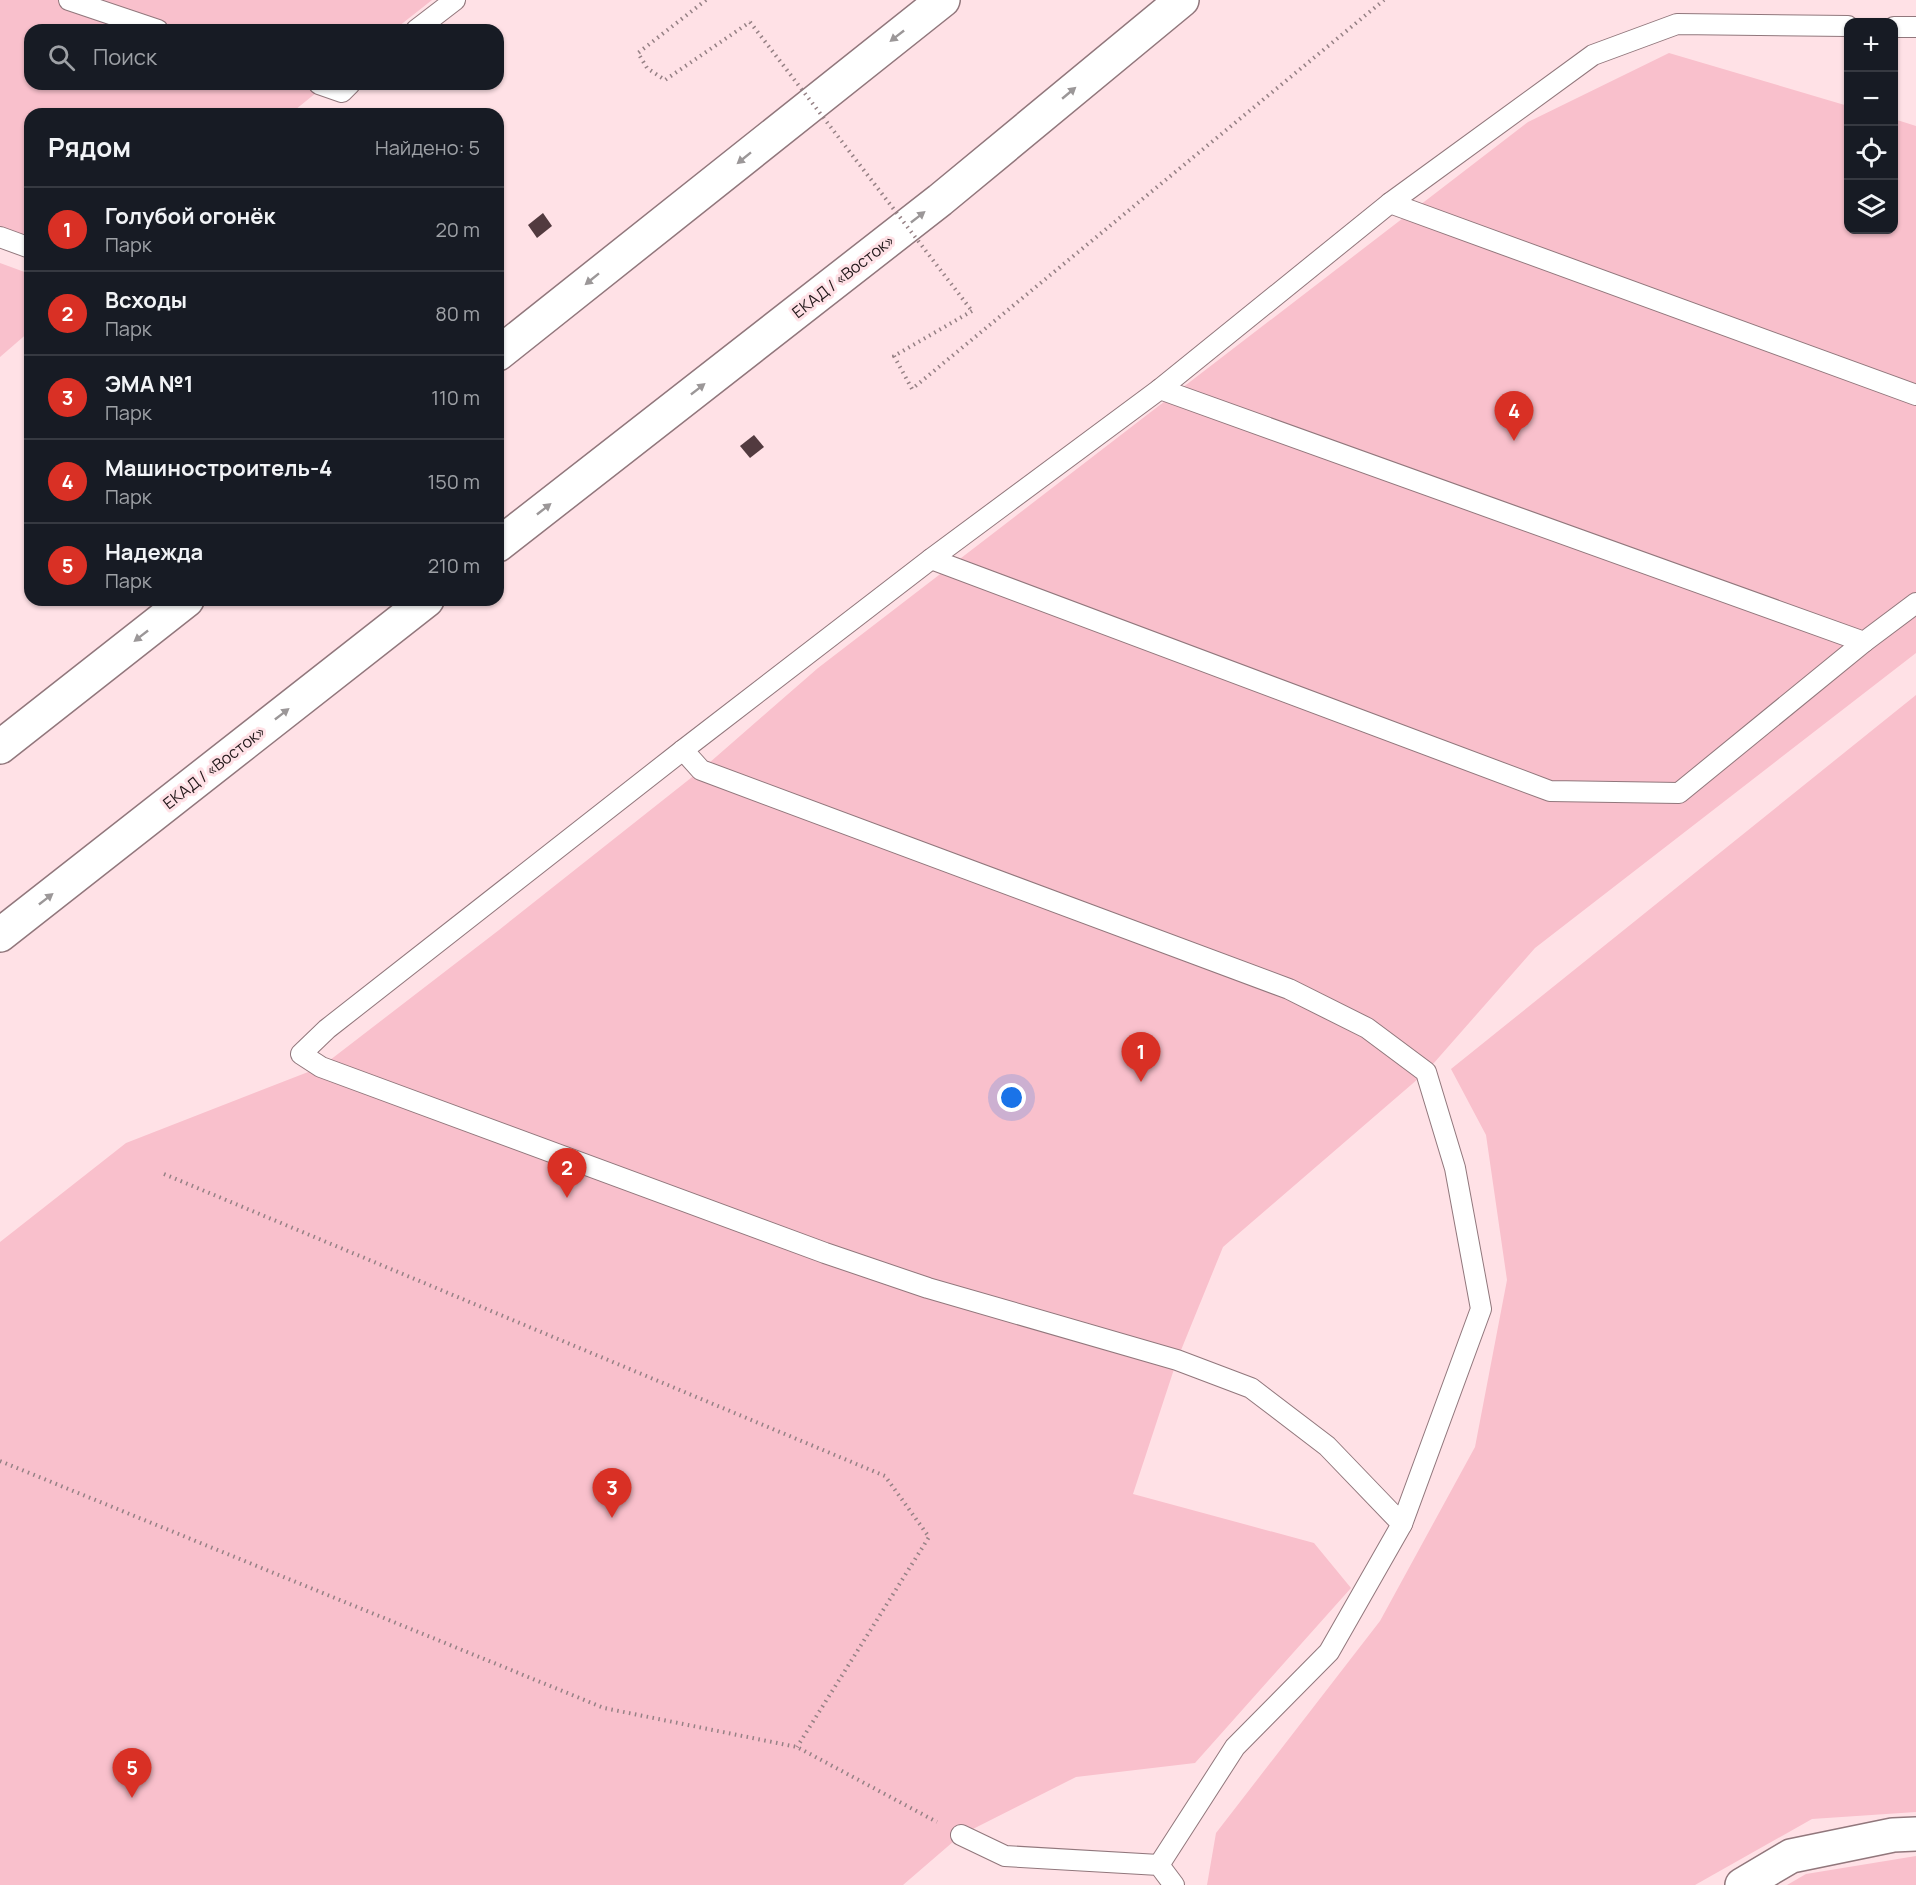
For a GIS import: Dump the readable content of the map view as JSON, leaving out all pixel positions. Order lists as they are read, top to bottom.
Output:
{
  "streets": {
    "main road": ["ЕКАД / «Восток»"]
  },
  "page": {
    "map_buttons": ["+", "−"],
    "search": "Поиск",
    "heading": ["Рядом", "Найдено: 5"],
    "list": [
      {
        "mark": "1",
        "name": "Голубой огонёк",
        "note": "Парк",
        "value": "20 m"
      },
      {
        "mark": "2",
        "name": "Всходы",
        "note": "Парк",
        "value": "80 m"
      },
      {
        "mark": "3",
        "name": "ЭМА №1",
        "note": "Парк",
        "value": "110 m"
      },
      {
        "mark": "4",
        "name": "Машиностроитель-4",
        "note": "Парк",
        "value": "150 m"
      },
      {
        "mark": "5",
        "name": "Надежда",
        "note": "Парк",
        "value": "210 m"
      }
    ],
    "pins": [
      "4",
      "1",
      "2",
      "3",
      "5"
    ]
  }
}
